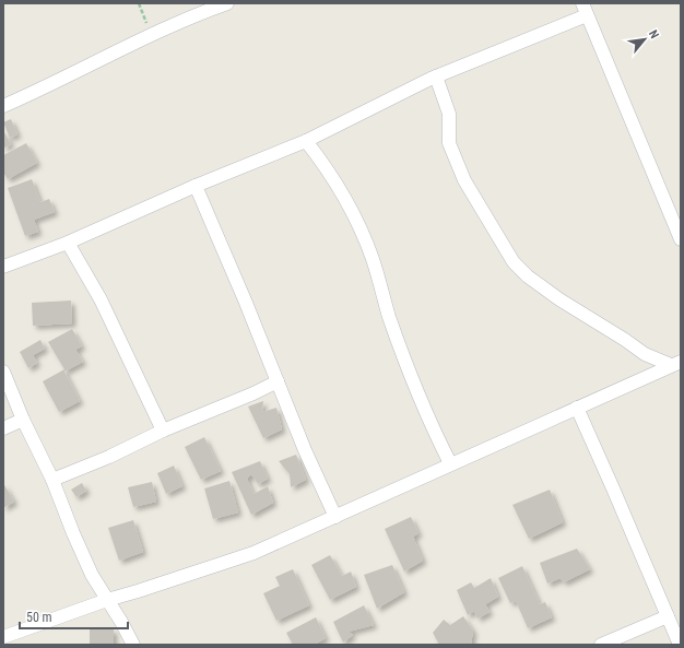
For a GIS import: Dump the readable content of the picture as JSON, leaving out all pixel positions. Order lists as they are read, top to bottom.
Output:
{
  "scale_bar": "50 m",
  "north": "top right"
}
